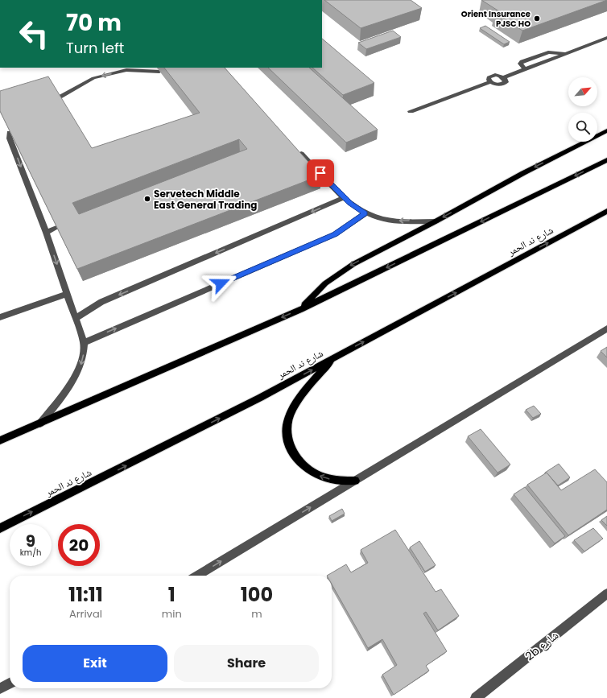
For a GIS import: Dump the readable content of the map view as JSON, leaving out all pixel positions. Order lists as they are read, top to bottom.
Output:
{
  "streets": {
    "main road": ["شارع ند الحمر"],
    "street": ["2b شارع"]
  },
  "places": ["Orient Insurance PJSC HO", "Servetech Middle East General Trading"],
  "north": "top right",
  "page": {
    "turn": ["70 m", "Turn left"],
    "speed": "9 km/h",
    "limit": "20",
    "eta": [
      "11:11",
      "Arrival",
      "1",
      "min",
      "100",
      "m"
    ],
    "buttons": ["Exit", "Share"]
  }
}
